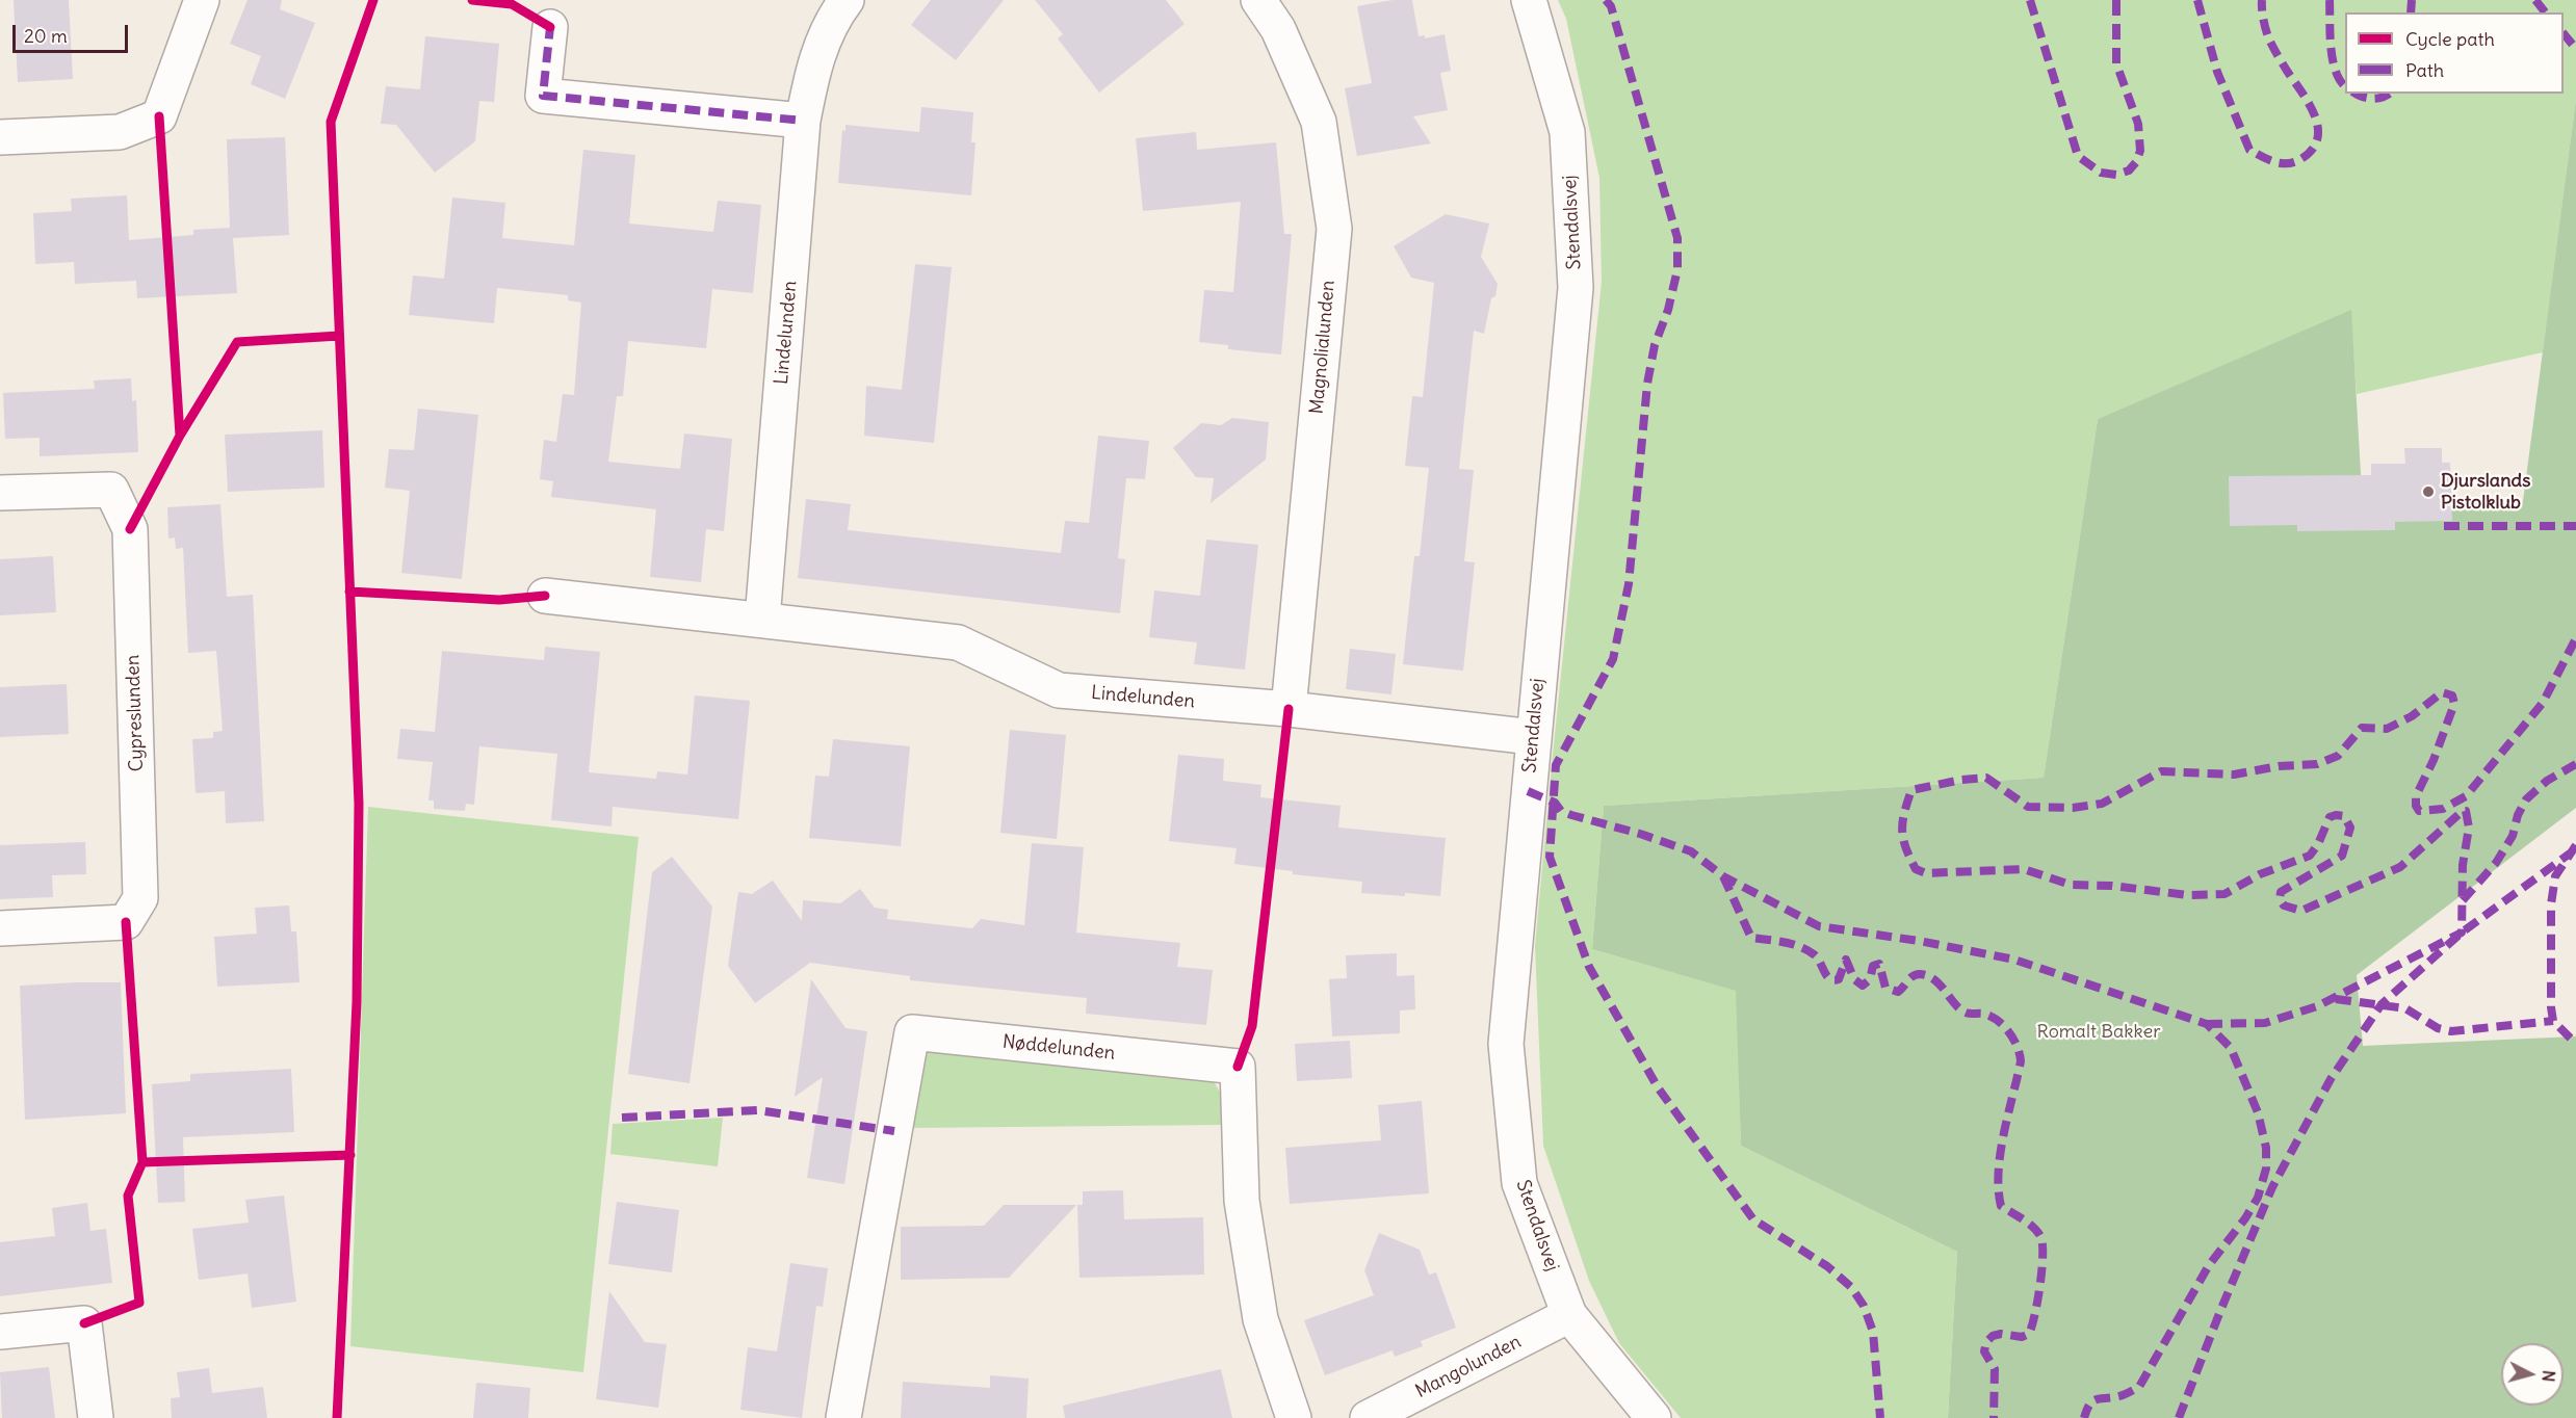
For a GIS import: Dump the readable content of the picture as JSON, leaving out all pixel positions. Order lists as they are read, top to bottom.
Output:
{
  "streets": {
    "street": [
      "Stendalsvej",
      "Lindelunden",
      "Magnolialunden",
      "Cypreslunden",
      "Nøddelunden",
      "Mangolunden"
    ]
  },
  "crossings": [
    ["Stendalsvej", "Lindelunden"],
    ["Stendalsvej", "Mangolunden"],
    ["Lindelunden", "Magnolialunden"]
  ],
  "parks": ["Romalt Bakker"],
  "places": ["Djurslands Pistolklub"],
  "legend": ["Cycle path", "Path"],
  "scale_bar": "20 m",
  "north": "right"
}
